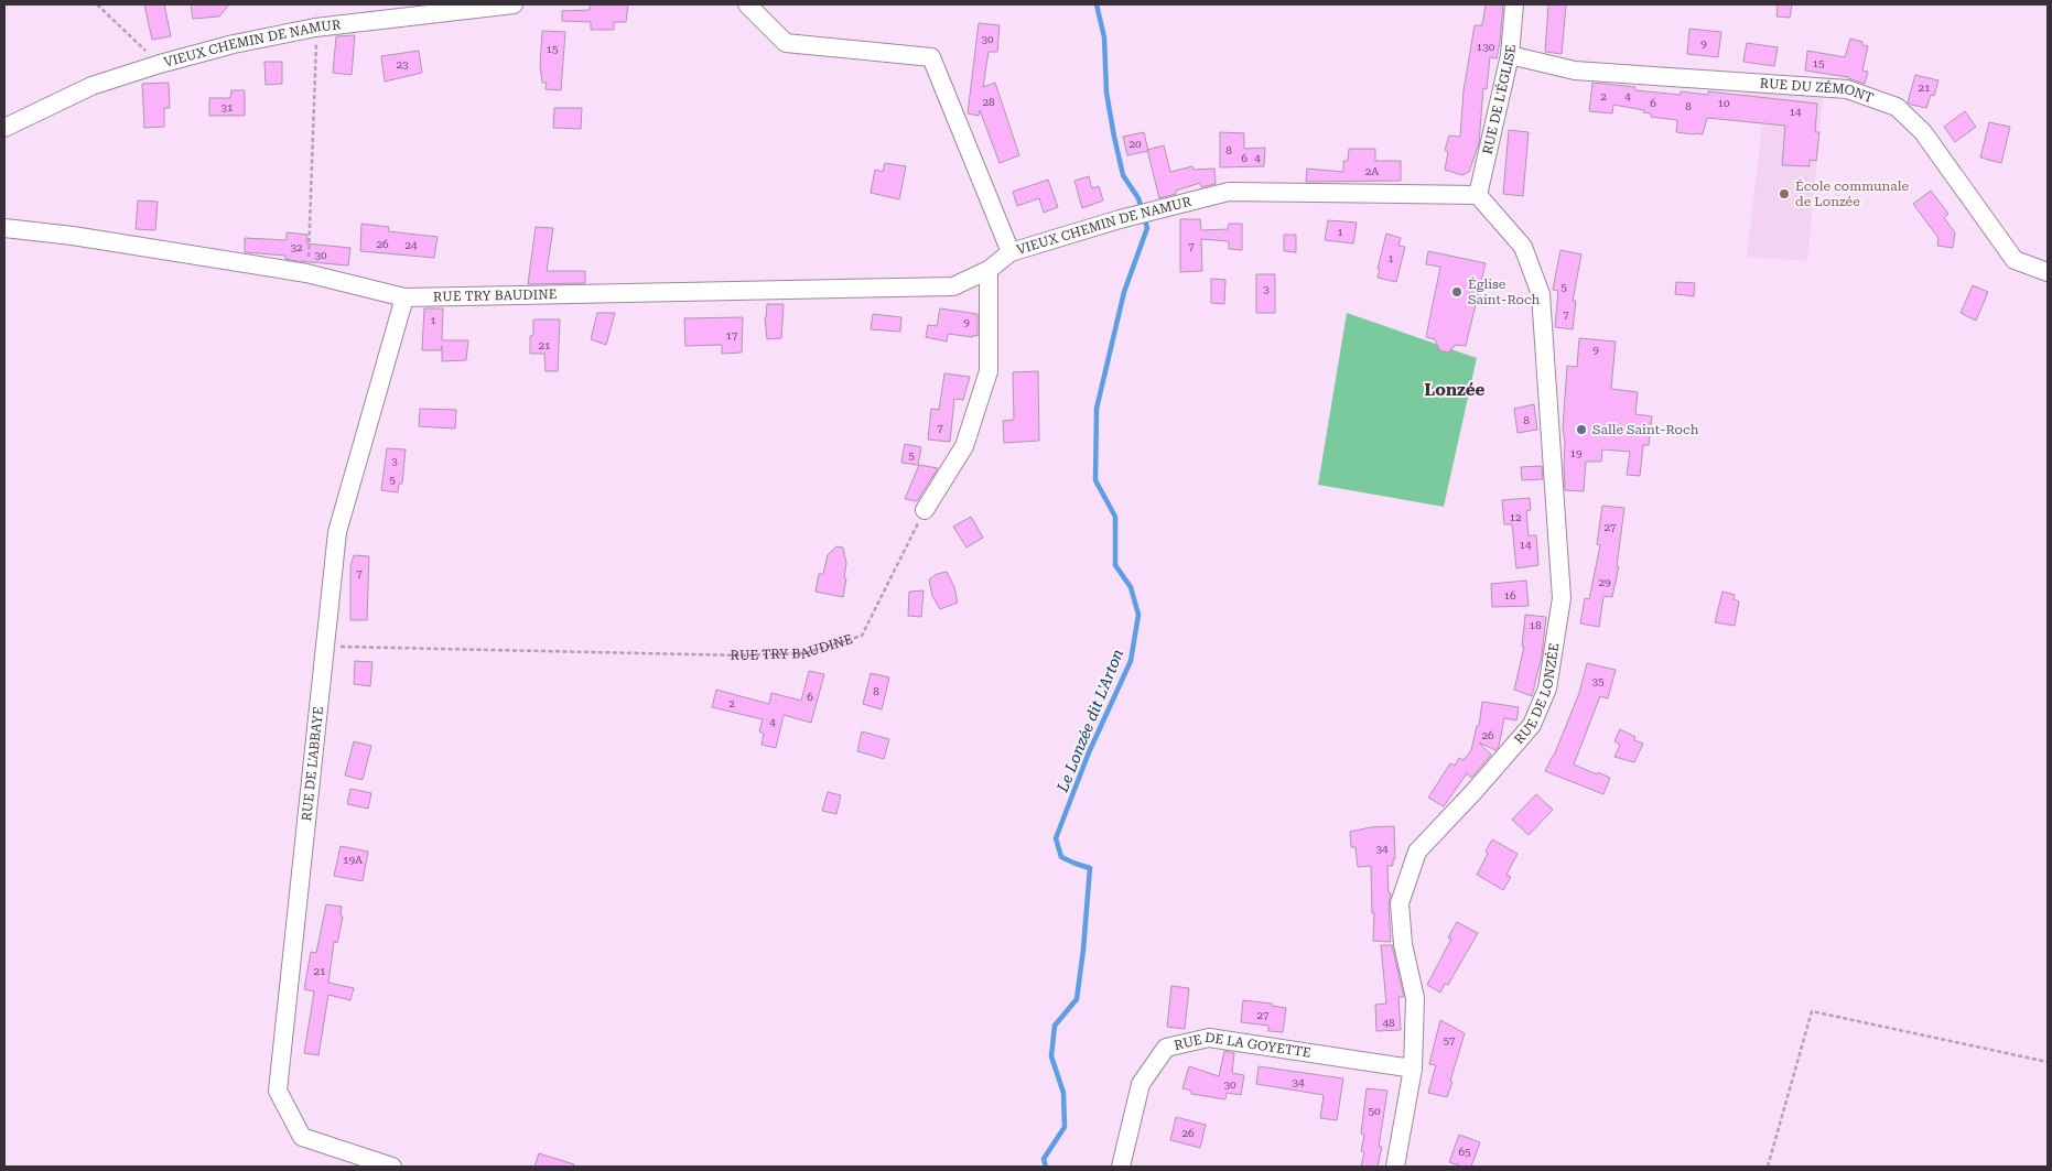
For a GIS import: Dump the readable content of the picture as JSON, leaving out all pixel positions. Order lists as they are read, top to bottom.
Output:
{
  "streets": {
    "street": [
      "VIEUX CHEMIN DE NAMUR",
      "RUE DU ZÉMONT",
      "RUE DE L'ÉGLISE",
      "RUE TRY BAUDINE",
      "RUE DE LONZÉE",
      "RUE DE L'ABBAYE",
      "RUE DE LA GOYETTE"
    ]
  },
  "crossings": [
    ["VIEUX CHEMIN DE NAMUR", "RUE DE L'ÉGLISE"],
    ["VIEUX CHEMIN DE NAMUR", "RUE TRY BAUDINE"],
    ["VIEUX CHEMIN DE NAMUR", "RUE DE LONZÉE"],
    ["RUE DU ZÉMONT", "RUE DE L'ÉGLISE"],
    ["RUE DE L'ÉGLISE", "RUE DE LONZÉE"],
    ["RUE TRY BAUDINE", "RUE DE L'ABBAYE"],
    ["RUE DE LONZÉE", "RUE DE LA GOYETTE"]
  ],
  "districts": ["Lonzée"],
  "water": ["Le Lonzée dit L'Arton"],
  "places": ["École communale de Lonzée", "Église Saint-Roch", "Salle Saint-Roch"],
  "house_numbers": [
    "30",
    "9",
    "130",
    "15",
    "15",
    "23",
    "21",
    "2",
    "4",
    "28",
    "6",
    "10",
    "8",
    "31",
    "14",
    "20",
    "8",
    "6",
    "4",
    "2A",
    "1",
    "26",
    "24",
    "7",
    "32",
    "30",
    "1",
    "5",
    "3",
    "7",
    "1",
    "9",
    "17",
    "21",
    "9",
    "8",
    "7",
    "19",
    "5",
    "3",
    "5",
    "12",
    "27",
    "14",
    "7",
    "29",
    "16",
    "18",
    "35",
    "8",
    "6",
    "2",
    "4",
    "26",
    "34",
    "19A",
    "21",
    "27",
    "48",
    "57",
    "34",
    "30",
    "50",
    "26",
    "65"
  ]
}
